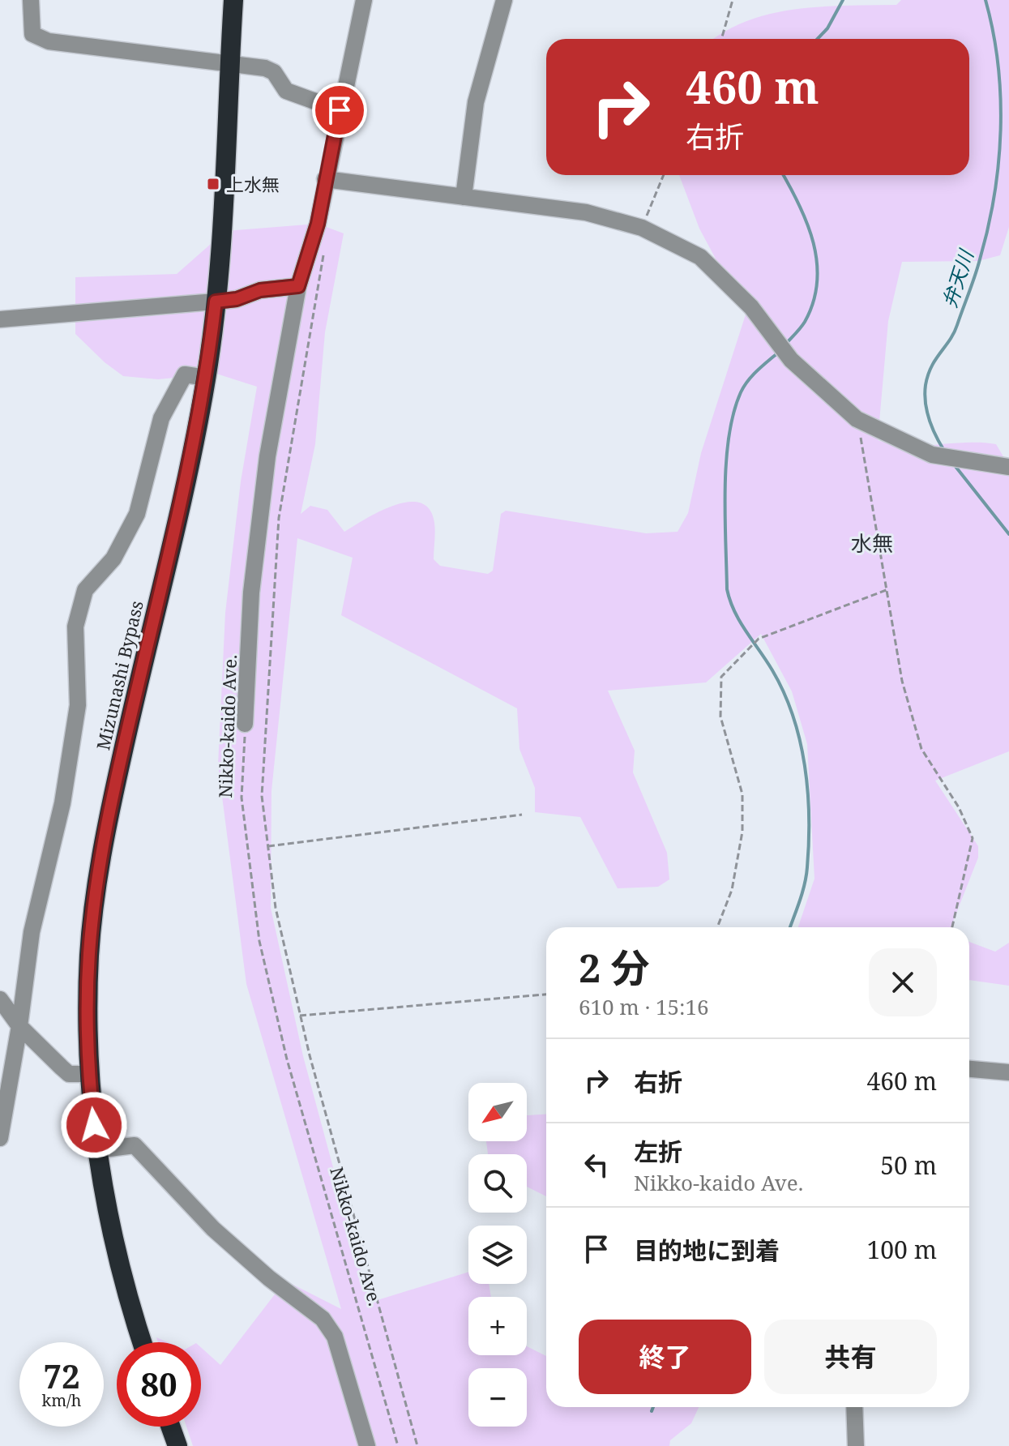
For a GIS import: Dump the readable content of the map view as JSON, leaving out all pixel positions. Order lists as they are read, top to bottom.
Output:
{
  "streets": {
    "highway": ["Mizunashi Bypass"],
    "street": ["Nikko-kaido Ave."]
  },
  "districts": ["水無"],
  "water": ["弁天川"],
  "places": {
    "transit": ["上水無"]
  },
  "north": "bottom left",
  "page": {
    "turn": ["460 m", "右折"],
    "heading": ["2 分", "610 m · 15:16"],
    "list": [
      {
        "name": "右折",
        "value": "460 m"
      },
      {
        "name": "左折",
        "note": "Nikko-kaido Ave.",
        "value": "50 m"
      },
      {
        "name": "目的地に到着",
        "value": "100 m"
      }
    ],
    "map_buttons": ["+", "−"],
    "buttons": ["終了", "共有"],
    "speed": "72 km/h",
    "limit": "80"
  }
}
